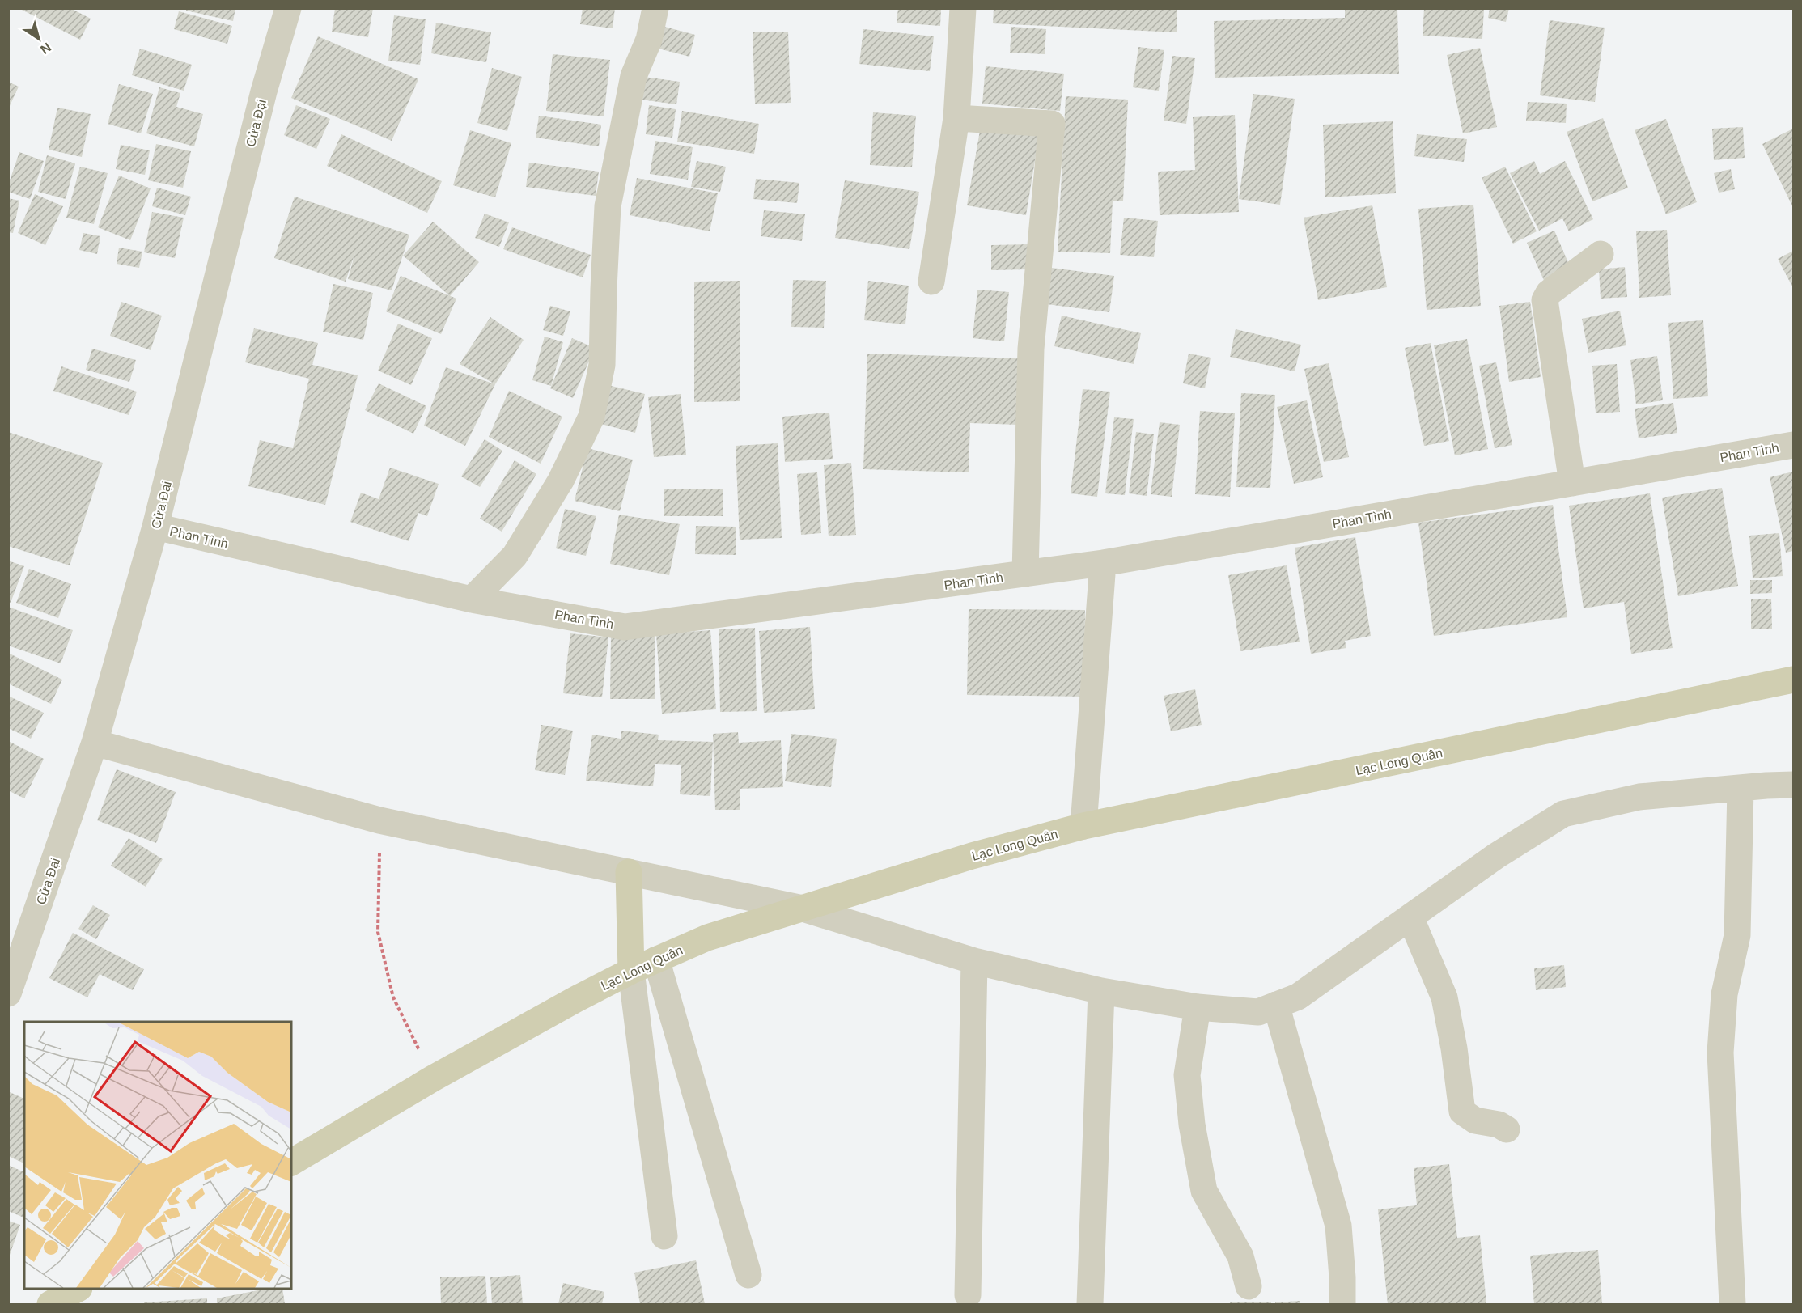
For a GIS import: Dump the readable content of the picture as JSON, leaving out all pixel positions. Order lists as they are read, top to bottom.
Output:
{
  "streets": {
    "main road": ["Lạc Long Quân"],
    "street": ["Cửa Đại", "Phan Tình"]
  },
  "crossings": [
    ["Cửa Đại", "Phan Tình"]
  ],
  "north": "bottom right"
}
